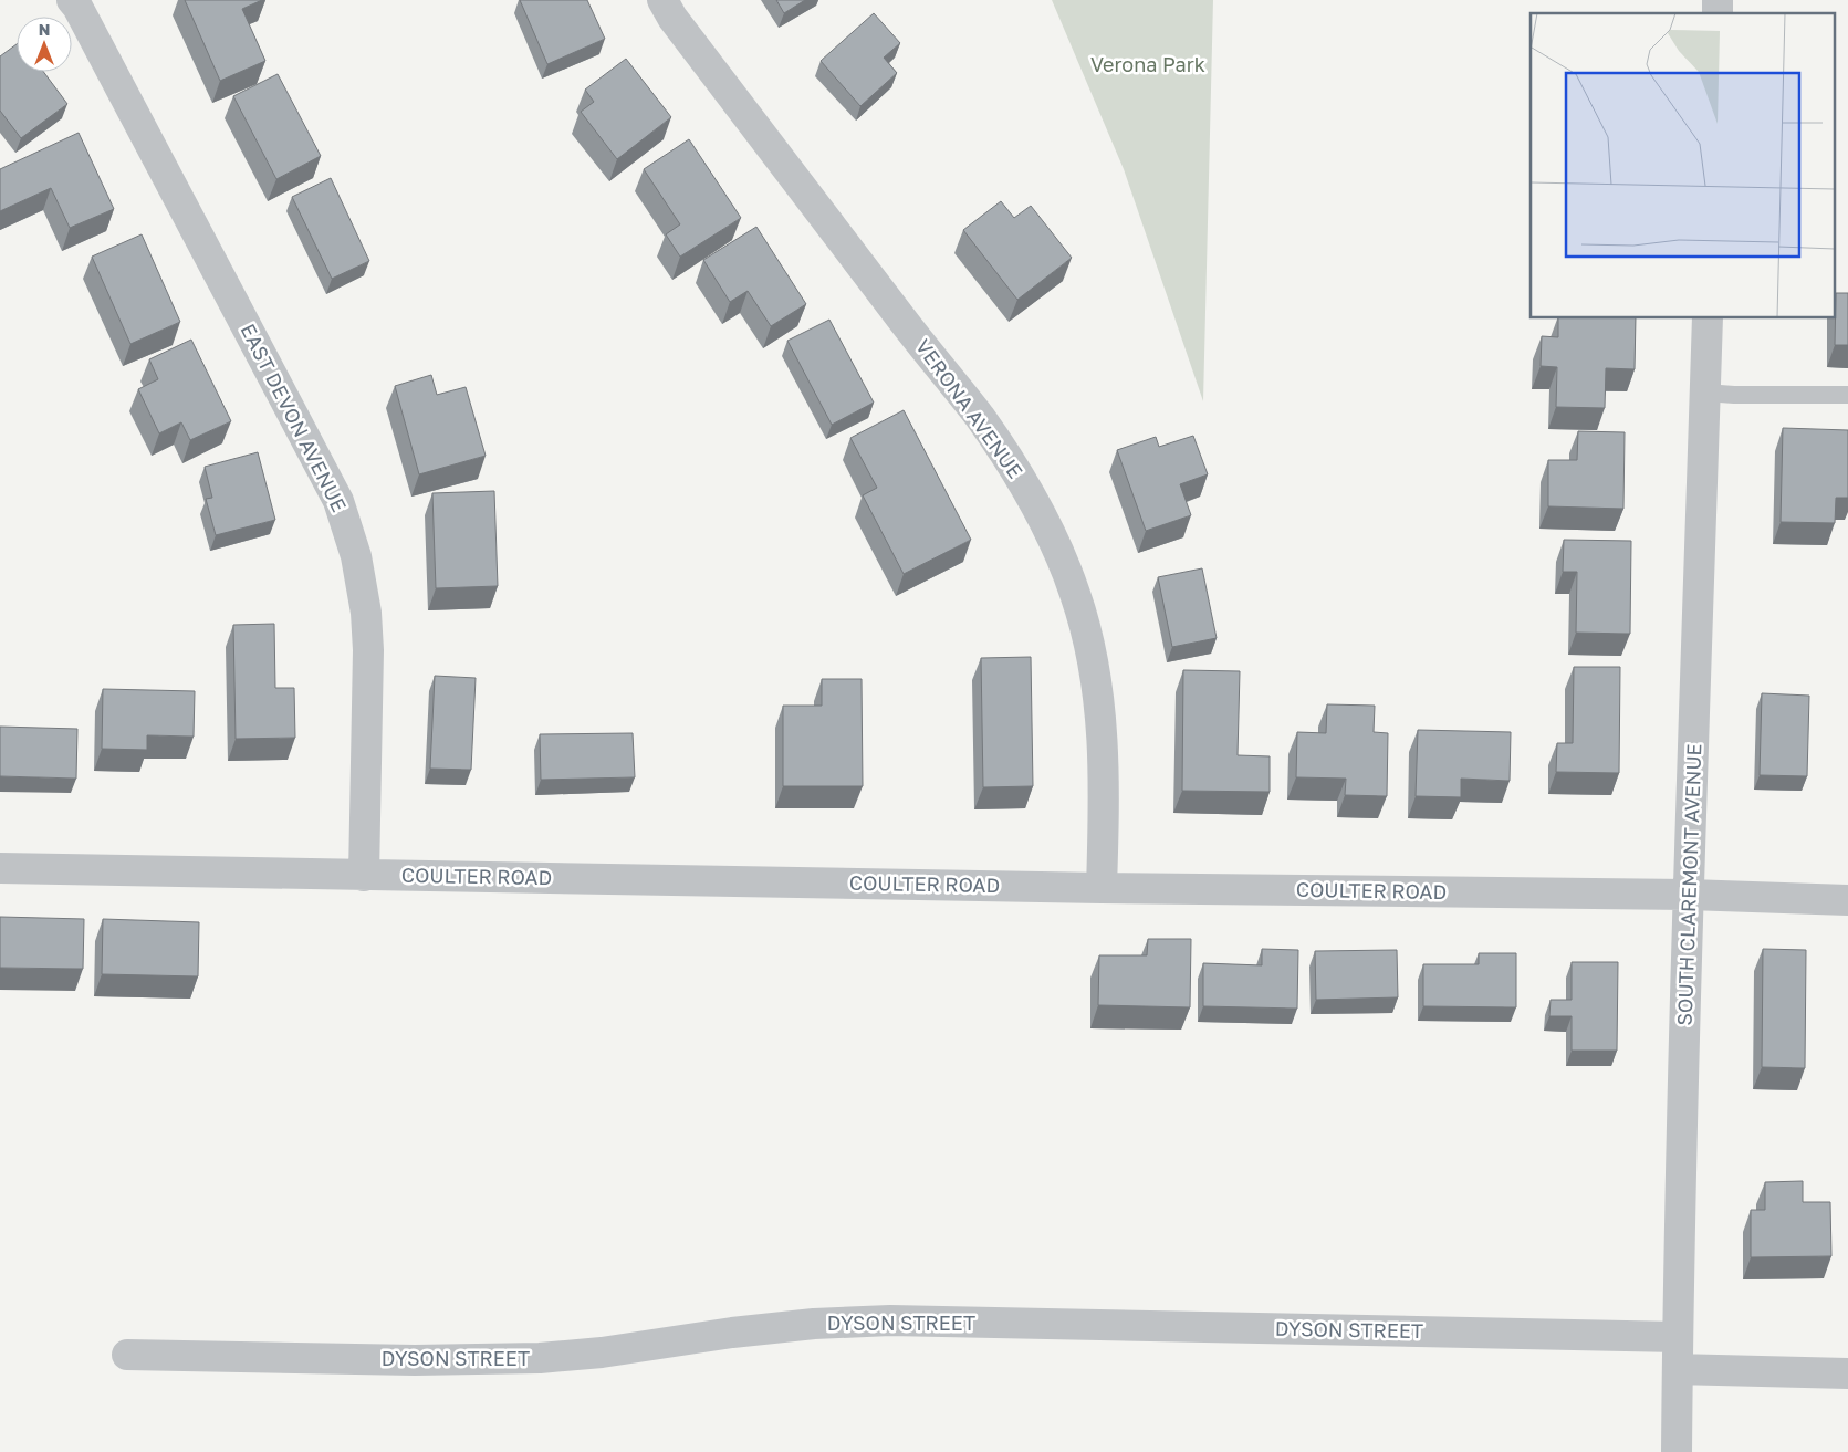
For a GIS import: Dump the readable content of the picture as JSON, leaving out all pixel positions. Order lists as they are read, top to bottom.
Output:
{
  "streets": {
    "street": [
      "VERONA AVENUE",
      "EAST DEVON AVENUE",
      "COULTER ROAD",
      "SOUTH CLAREMONT AVENUE",
      "DYSON STREET"
    ]
  },
  "crossings": [
    ["VERONA AVENUE", "COULTER ROAD"],
    ["EAST DEVON AVENUE", "COULTER ROAD"],
    ["COULTER ROAD", "SOUTH CLAREMONT AVENUE"],
    ["SOUTH CLAREMONT AVENUE", "DYSON STREET"]
  ],
  "parks": ["Verona Park"],
  "north": "top"
}
